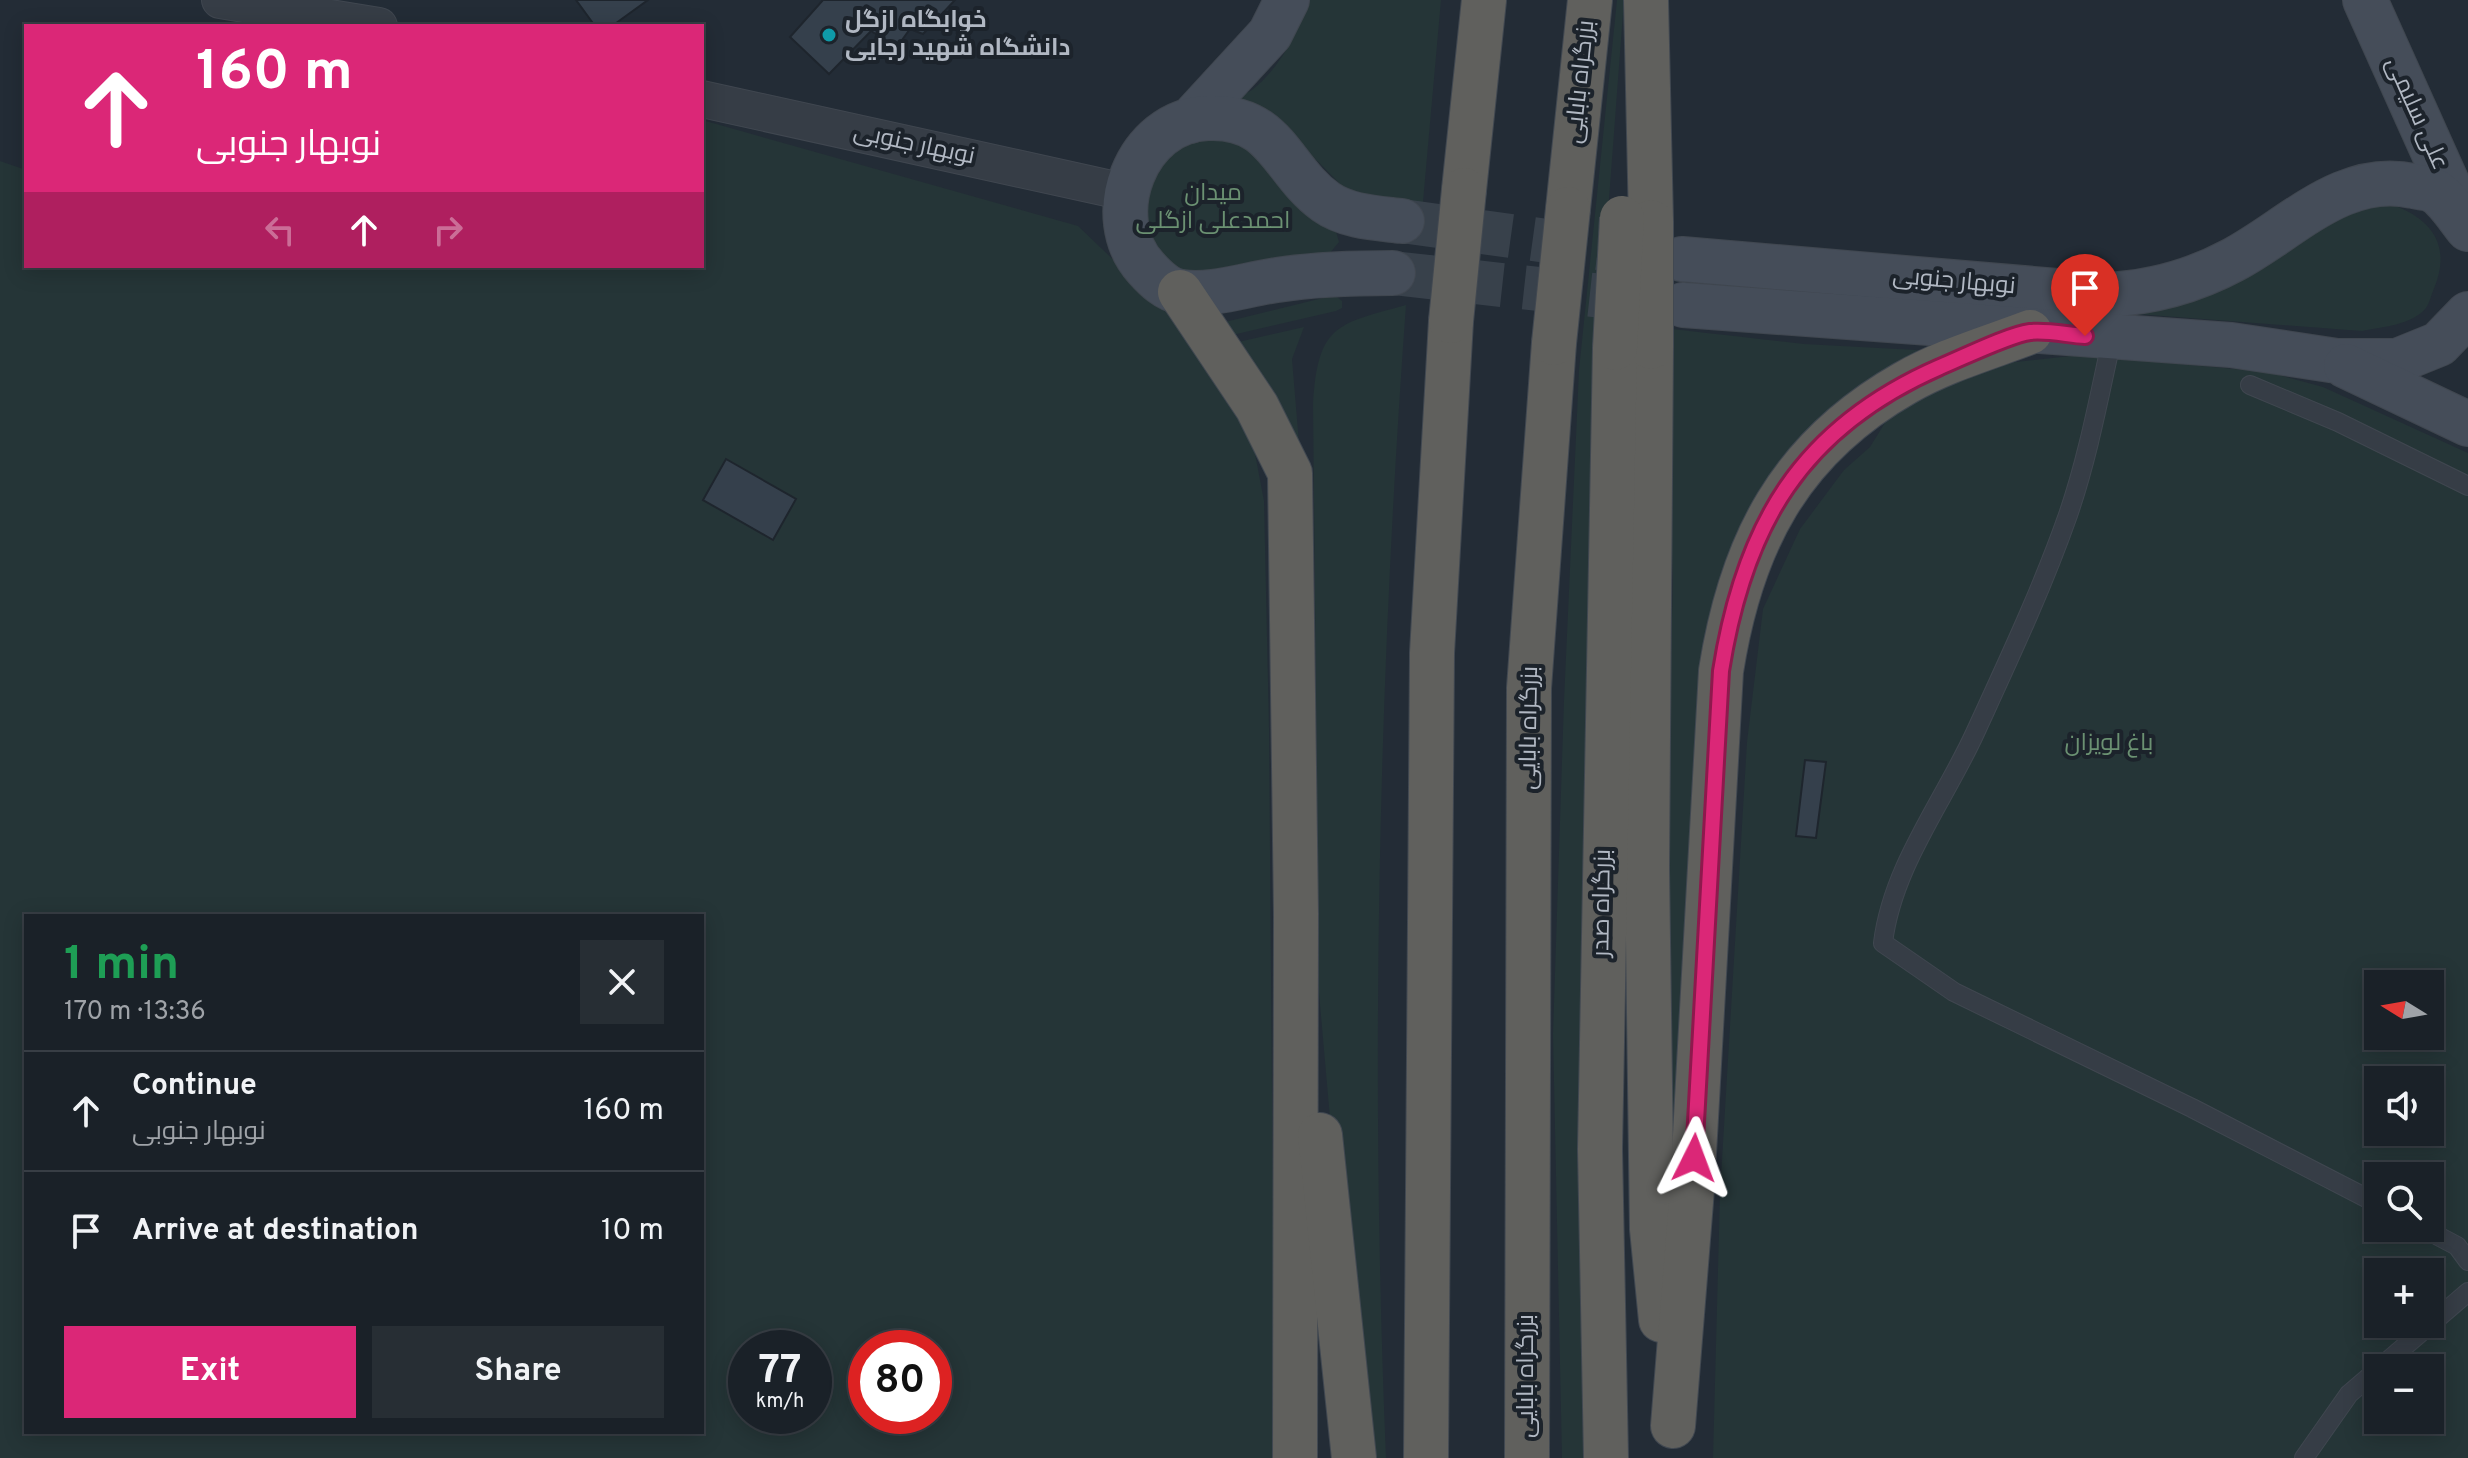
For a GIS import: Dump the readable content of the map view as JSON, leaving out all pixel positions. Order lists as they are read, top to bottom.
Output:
{
  "streets": {
    "highway": ["بزرگراه بابایی", "بزرگراه صدر"],
    "main road": ["علی سلیمی", "نوبهار جنوبی"]
  },
  "crossings": [
    ["علی سلیمی", "نوبهار جنوبی"]
  ],
  "parks": ["میدان احمدعلی ازگلی", "باغ لویزان"],
  "places": ["خوابگاه ازگل دانشگاه شهید رجایی"],
  "north": "left",
  "page": {
    "turn": ["160 m", "نوبهار جنوبی"],
    "heading": ["1 min", "170 m · 13:36"],
    "map_buttons": ["+", "−"],
    "list": [
      {
        "name": "Continue",
        "note": "نوبهار جنوبی",
        "value": "160 m"
      },
      {
        "name": "Arrive at destination",
        "value": "10 m"
      }
    ],
    "buttons": ["Exit", "Share"],
    "speed": "77 km/h",
    "limit": "80"
  }
}
